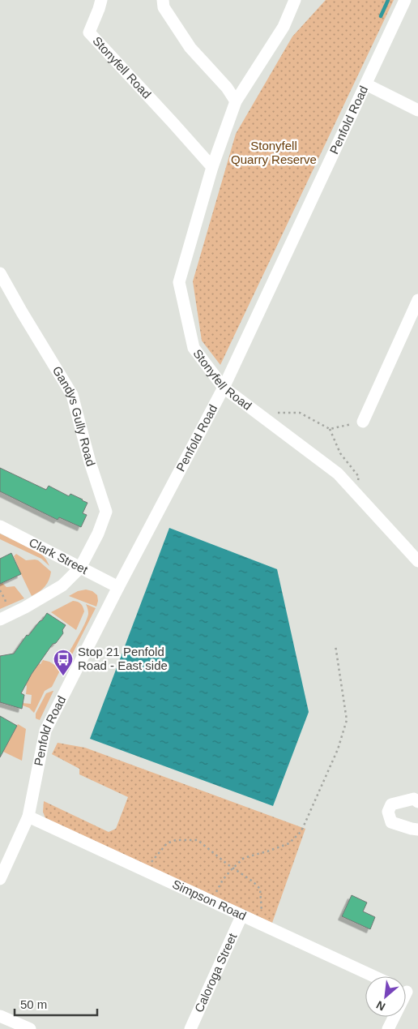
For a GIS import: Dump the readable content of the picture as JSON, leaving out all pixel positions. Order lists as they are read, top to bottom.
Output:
{
  "streets": {
    "street": [
      "Stonyfell Road",
      "Penfold Road",
      "Gandys Gully Road",
      "Clark Street",
      "Simpson Road",
      "Caloroga Street"
    ]
  },
  "crossings": [
    ["Stonyfell Road", "Penfold Road"],
    ["Penfold Road", "Clark Street"],
    ["Penfold Road", "Simpson Road"],
    ["Gandys Gully Road", "Clark Street"],
    ["Simpson Road", "Caloroga Street"]
  ],
  "parks": ["Stonyfell Quarry Reserve"],
  "places": {
    "bus stop": ["Stop 21 Penfold Road - East side"]
  },
  "scale_bar": "50 m",
  "north": "bottom left"
}
